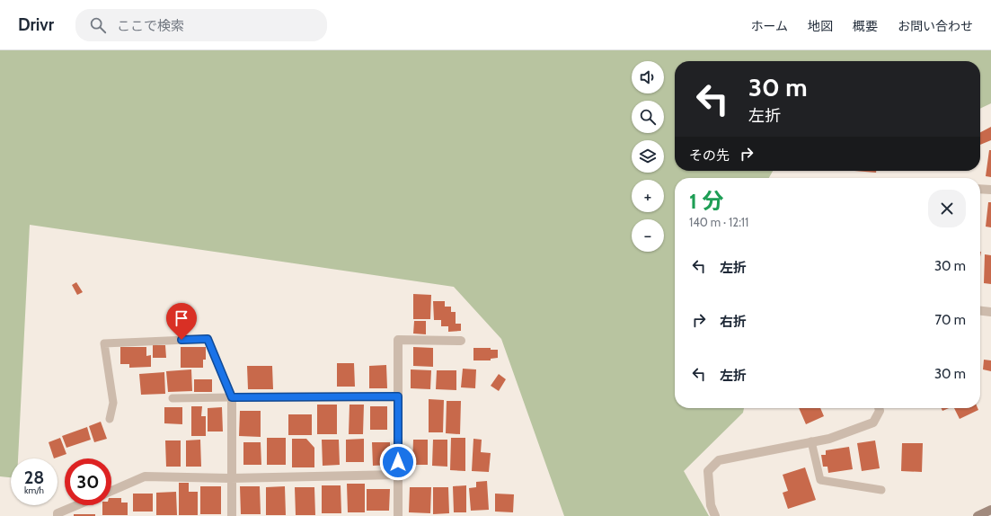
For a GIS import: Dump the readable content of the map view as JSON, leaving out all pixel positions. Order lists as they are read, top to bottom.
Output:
{
  "page": {
    "header": "Drivr",
    "search": "ここで検索",
    "nav": [
      "ホーム",
      "地図",
      "概要",
      "お問い合わせ"
    ],
    "map_buttons": ["+", "−"],
    "turn": ["30 m", "左折"],
    "then": "その先",
    "heading": ["1 分", "140 m · 12:11"],
    "list": [
      {
        "name": "左折",
        "value": "30 m"
      },
      {
        "name": "右折",
        "value": "70 m"
      },
      {
        "name": "左折",
        "value": "30 m"
      }
    ],
    "speed": "28 km/h",
    "limit": "30"
  }
}
